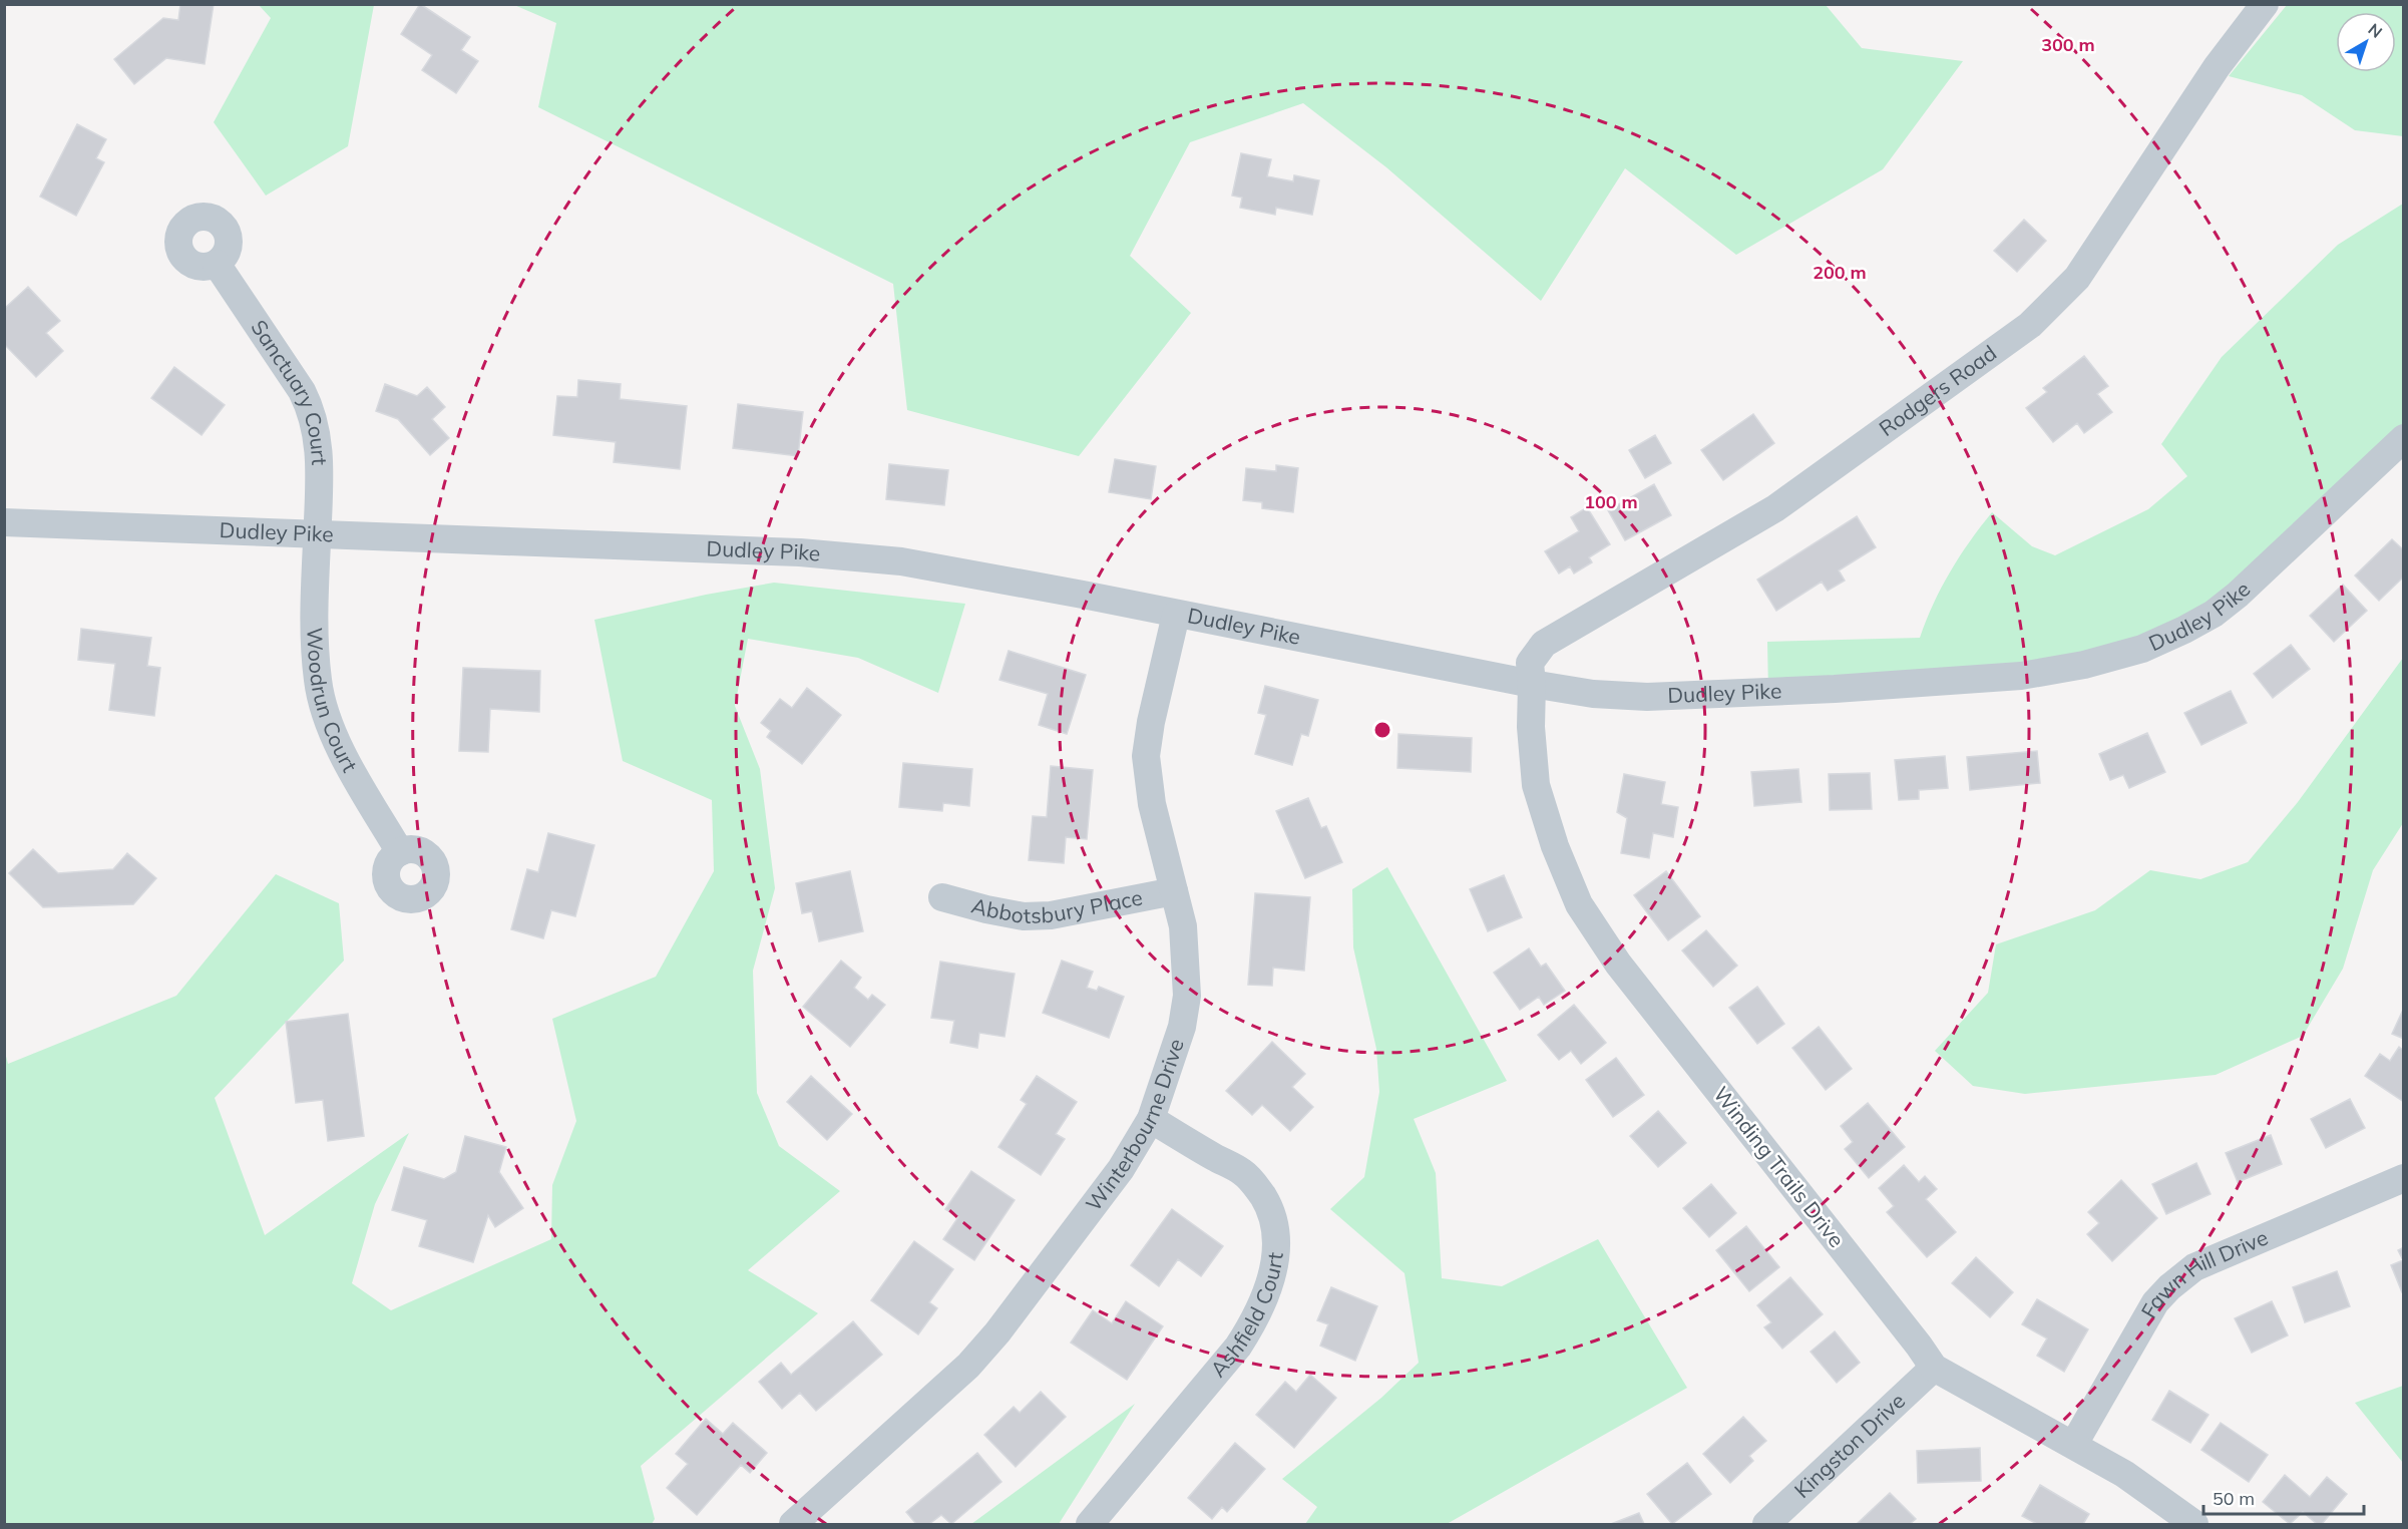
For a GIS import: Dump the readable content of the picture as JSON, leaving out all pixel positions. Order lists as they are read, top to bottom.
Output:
{
  "streets": {
    "street": [
      "Rodgers Road",
      "Sanctuary Court",
      "Dudley Pike",
      "Woodrun Court",
      "Abbotsbury Place",
      "Winterbourne Drive",
      "Winding Trails Drive",
      "Fawn Hill Drive",
      "Ashfield Court",
      "Kingston Drive"
    ]
  },
  "crossings": [
    ["Rodgers Road", "Dudley Pike"],
    ["Rodgers Road", "Winding Trails Drive"],
    ["Sanctuary Court", "Dudley Pike"],
    ["Sanctuary Court", "Woodrun Court"],
    ["Dudley Pike", "Woodrun Court"],
    ["Dudley Pike", "Winterbourne Drive"],
    ["Dudley Pike", "Winding Trails Drive"],
    ["Abbotsbury Place", "Winterbourne Drive"],
    ["Winterbourne Drive", "Ashfield Court"],
    ["Winding Trails Drive", "Fawn Hill Drive"],
    ["Winding Trails Drive", "Kingston Drive"]
  ],
  "scale_bar": "50 m",
  "north": "top right",
  "rings": ["300 m", "200 m", "100 m"]
}
